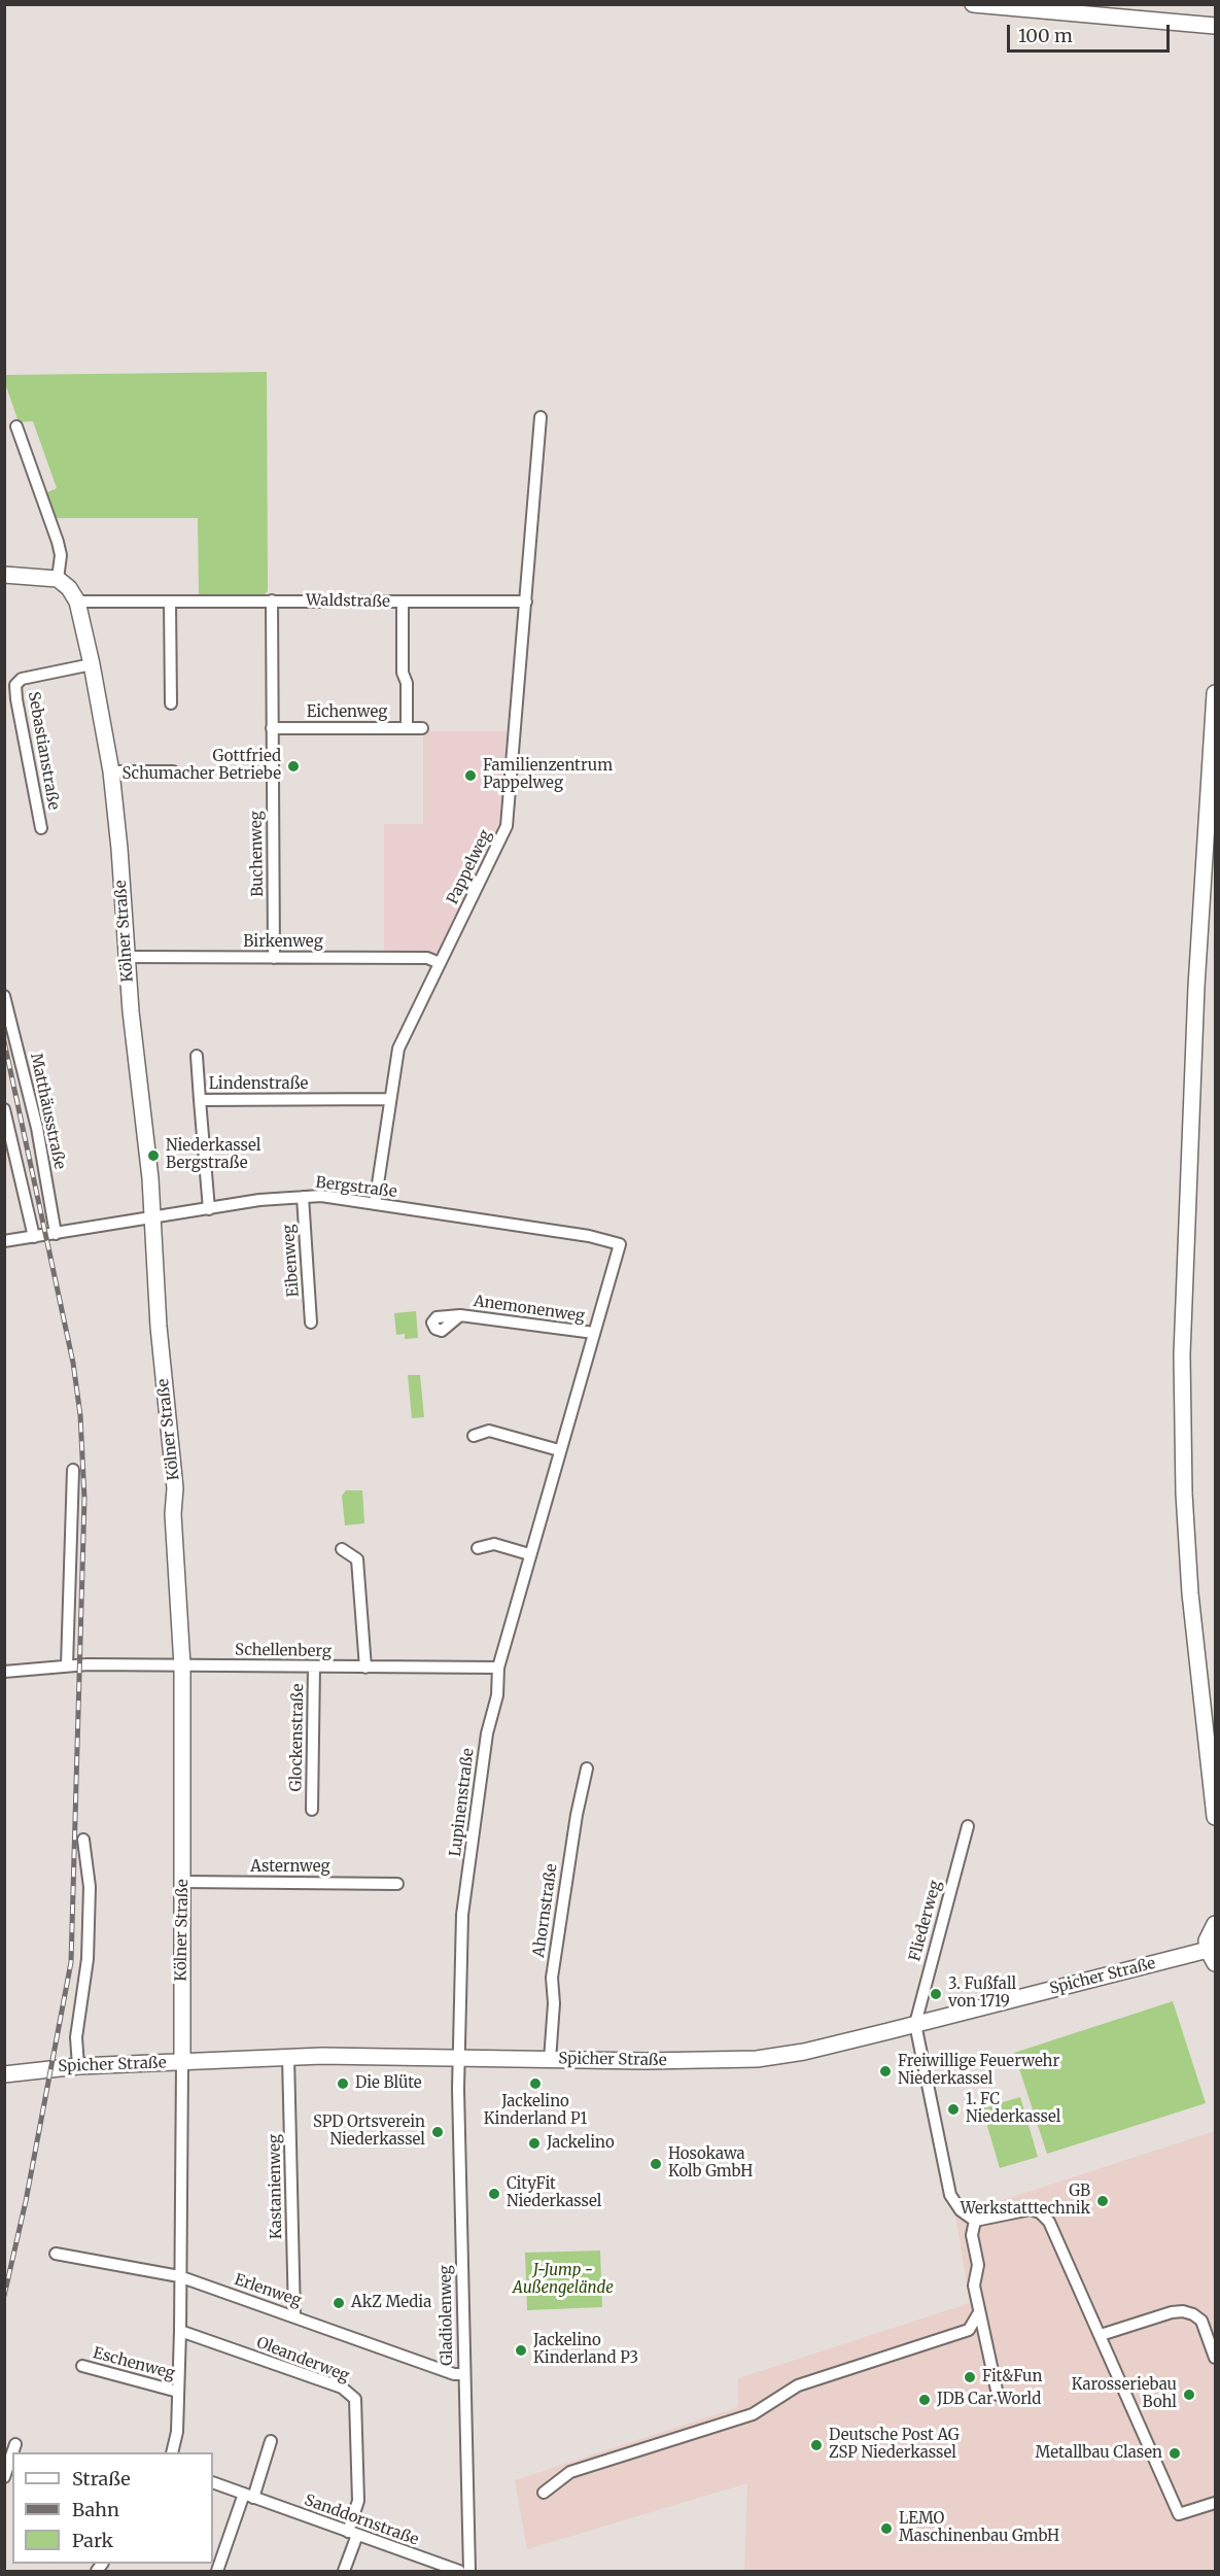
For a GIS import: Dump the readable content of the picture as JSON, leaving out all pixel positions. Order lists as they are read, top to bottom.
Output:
{
  "streets": {
    "street": [
      "Waldstraße",
      "Eichenweg",
      "Sebastianstraße",
      "Buchenweg",
      "Pappelweg",
      "Kölner Straße",
      "Birkenweg",
      "Lindenstraße",
      "Matthäusstraße",
      "Bergstraße",
      "Eibenweg",
      "Anemonenweg",
      "Schellenberg",
      "Glockenstraße",
      "Lupinenstraße",
      "Asternweg",
      "Ahornstraße",
      "Fliederweg",
      "Spicher Straße",
      "Kastanienweg",
      "Erlenweg",
      "Gladiolenweg",
      "Oleanderweg",
      "Eschenweg",
      "Sanddornstraße"
    ]
  },
  "crossings": [
    ["Waldstraße", "Buchenweg"],
    ["Waldstraße", "Pappelweg"],
    ["Waldstraße", "Kölner Straße"],
    ["Eichenweg", "Buchenweg"],
    ["Sebastianstraße", "Kölner Straße"],
    ["Buchenweg", "Birkenweg"],
    ["Pappelweg", "Birkenweg"],
    ["Pappelweg", "Lindenstraße"],
    ["Pappelweg", "Bergstraße"],
    ["Kölner Straße", "Birkenweg"],
    ["Kölner Straße", "Bergstraße"],
    ["Kölner Straße", "Schellenberg"],
    ["Kölner Straße", "Asternweg"],
    ["Kölner Straße", "Spicher Straße"],
    ["Kölner Straße", "Erlenweg"],
    ["Kölner Straße", "Oleanderweg"],
    ["Kölner Straße", "Eschenweg"],
    ["Lindenstraße", "Bergstraße"],
    ["Matthäusstraße", "Bergstraße"],
    ["Bergstraße", "Eibenweg"],
    ["Bergstraße", "Lupinenstraße"],
    ["Anemonenweg", "Lupinenstraße"],
    ["Schellenberg", "Glockenstraße"],
    ["Schellenberg", "Lupinenstraße"],
    ["Lupinenstraße", "Spicher Straße"],
    ["Lupinenstraße", "Gladiolenweg"],
    ["Ahornstraße", "Spicher Straße"],
    ["Fliederweg", "Spicher Straße"],
    ["Spicher Straße", "Kastanienweg"],
    ["Spicher Straße", "Gladiolenweg"],
    ["Kastanienweg", "Erlenweg"],
    ["Erlenweg", "Gladiolenweg"],
    ["Oleanderweg", "Sanddornstraße"]
  ],
  "parks": ["J-Jump - Außengelände"],
  "places": [
    "Gottfried Schumacher Betriebe",
    "Familienzentrum Pappelweg",
    "Niederkassel Bergstraße",
    "3. Fußfall von 1719",
    "Freiwillige Feuerwehr Niederkassel",
    "Die Blüte",
    "Jackelino Kinderland P1",
    "1. FC Niederkassel",
    "SPD Ortsverein Niederkassel",
    "Jackelino",
    "Hosokawa Kolb GmbH",
    "CityFit Niederkassel",
    "GB Werkstatttechnik",
    "AkZ Media",
    "Jackelino Kinderland P3",
    "Fit&Fun",
    "Karosseriebau Bohl",
    "JDB Car World",
    "Deutsche Post AG ZSP Niederkassel",
    "Metallbau Clasen",
    "LEMO Maschinenbau GmbH"
  ],
  "legend": ["Straße", "Bahn", "Park"],
  "scale_bar": "100 m"
}
